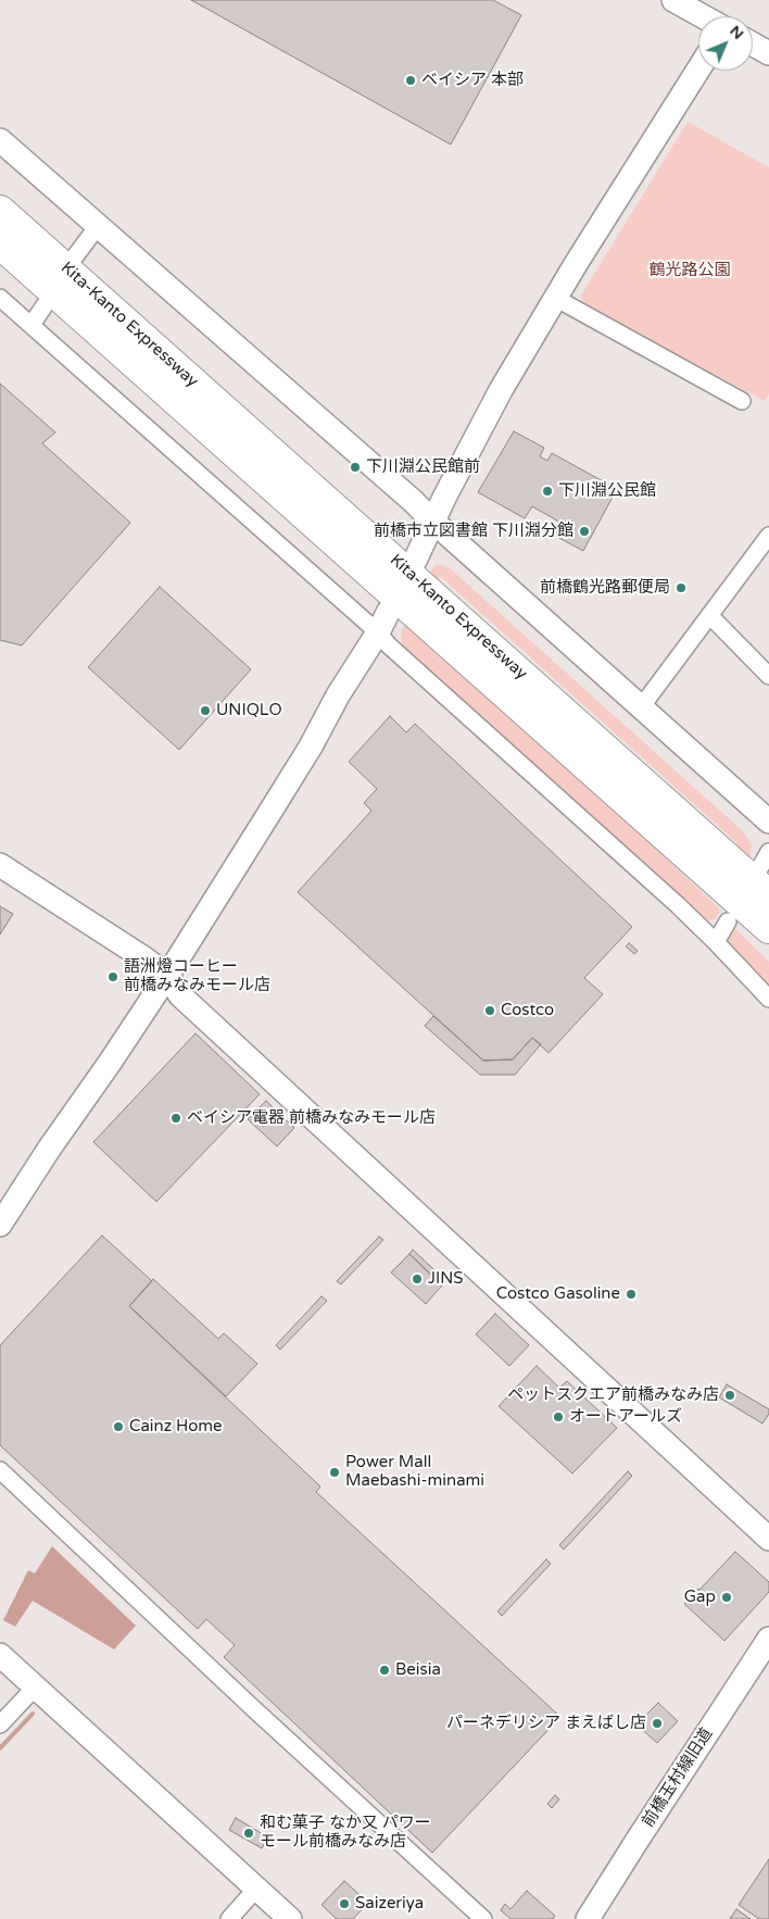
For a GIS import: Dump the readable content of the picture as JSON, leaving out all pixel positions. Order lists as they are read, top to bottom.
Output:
{
  "streets": {
    "highway": ["Kita-Kanto Expressway"],
    "street": ["前橋玉村線旧道"]
  },
  "parks": ["鶴光路公園"],
  "places": [
    "ベイシア 本部",
    "下川淵公民館前",
    "下川淵公民館",
    "前橋市立図書館 下川淵分館",
    "前橋鶴光路郵便局",
    "UNIQLO",
    "語洲燈コーヒー 前橋みなみモール店",
    "Costco",
    "ベイシア電器 前橋みなみモール店",
    "JINS",
    "Costco Gasoline",
    "ペットスクエア前橋みなみ店",
    "オートアールズ",
    "Cainz Home",
    "Power Mall Maebashi-minami",
    "Gap",
    "Beisia",
    "パーネデリシア まえばし店",
    "和む菓子 なか又 パワー モール前橋みなみ店",
    "Saizeriya"
  ],
  "north": "top right"
}
